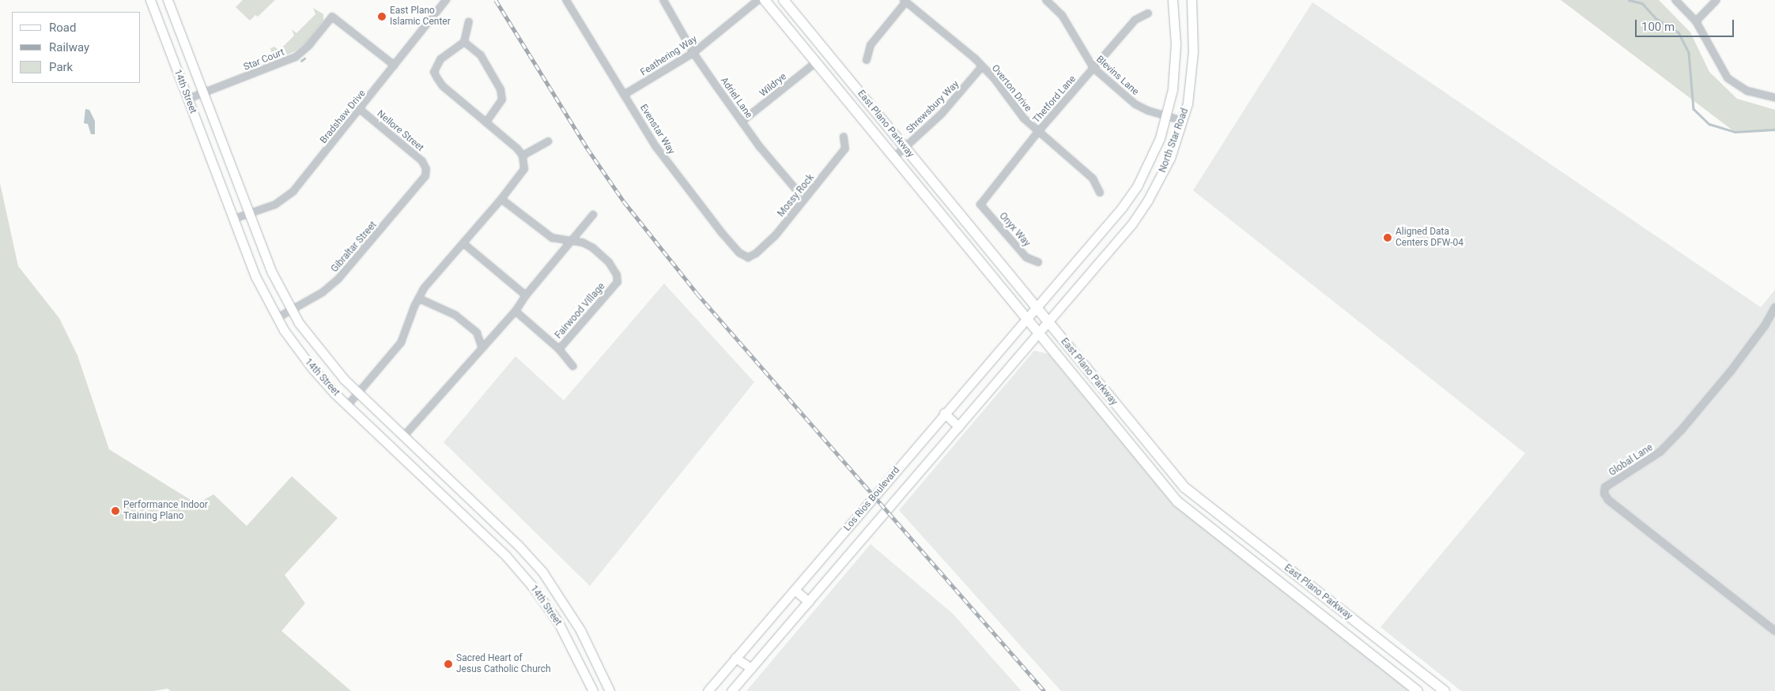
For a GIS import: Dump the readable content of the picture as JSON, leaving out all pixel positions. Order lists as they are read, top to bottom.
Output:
{
  "streets": {
    "main road": [
      "14th Street",
      "East Plano Parkway",
      "North Star Road",
      "Los Rios Boulevard"
    ],
    "street": [
      "Feathering Way",
      "Star Court",
      "Blevins Lane",
      "Wildrye",
      "Overton Drive",
      "Adriel Lane",
      "Thetford Lane",
      "Shrewsbury Way",
      "Bradshaw Drive",
      "Evenstar Way",
      "Nellore Street",
      "Mossy Rock",
      "Onyx Way",
      "Gibraltar Street",
      "Fairwood Village",
      "Global Lane"
    ]
  },
  "crossings": [
    ["Feathering Way", "Adriel Lane"],
    ["Feathering Way", "Evenstar Way"],
    ["Star Court", "14th Street"],
    ["Star Court", "Bradshaw Drive"],
    ["Blevins Lane", "Thetford Lane"],
    ["Blevins Lane", "North Star Road"],
    ["Wildrye", "Adriel Lane"],
    ["Wildrye", "East Plano Parkway"],
    ["Overton Drive", "Thetford Lane"],
    ["Overton Drive", "Shrewsbury Way"],
    ["14th Street", "Bradshaw Drive"],
    ["14th Street", "Gibraltar Street"],
    ["Adriel Lane", "Mossy Rock"],
    ["Thetford Lane", "Onyx Way"],
    ["Shrewsbury Way", "East Plano Parkway"],
    ["Bradshaw Drive", "Nellore Street"],
    ["East Plano Parkway", "North Star Road"],
    ["East Plano Parkway", "Los Rios Boulevard"],
    ["Evenstar Way", "Mossy Rock"],
    ["Nellore Street", "Gibraltar Street"],
    ["North Star Road", "Los Rios Boulevard"]
  ],
  "places": [
    "East Plano Islamic Center",
    "Aligned Data Centers DFW-04",
    "Performance Indoor Training Plano",
    "Sacred Heart of Jesus Catholic Church"
  ],
  "legend": ["Road", "Railway", "Park"],
  "scale_bar": "100 m"
}
